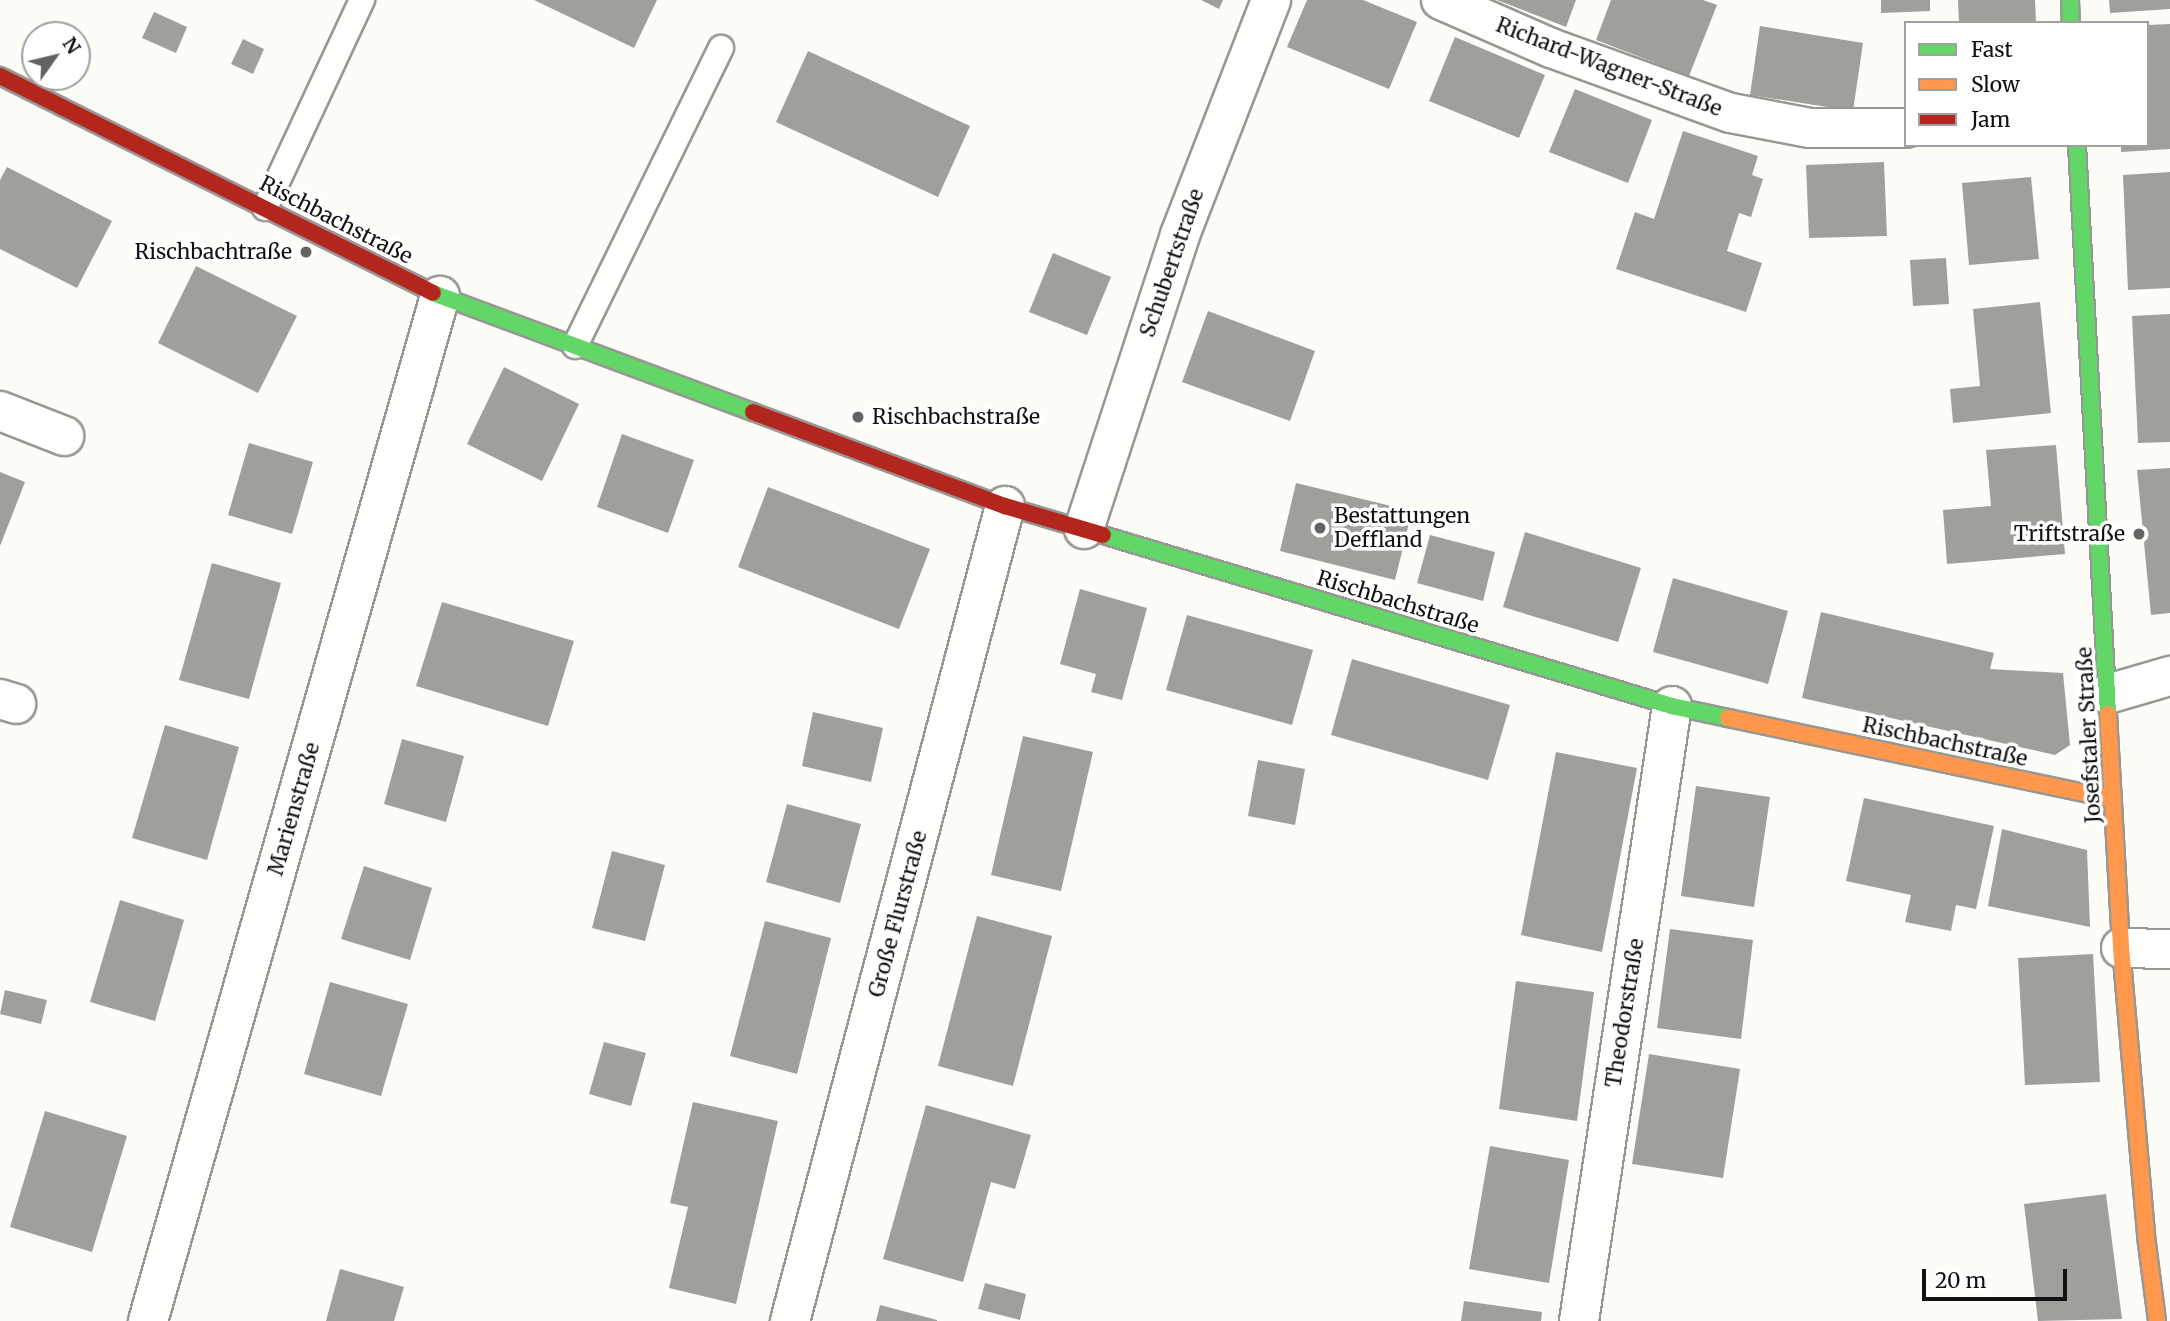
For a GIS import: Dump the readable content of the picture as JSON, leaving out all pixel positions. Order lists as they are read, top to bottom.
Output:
{
  "streets": {
    "street": [
      "Richard-Wagner-Straße",
      "Rischbachstraße",
      "Schubertstraße",
      "Josefstaler Straße",
      "Marienstraße",
      "Große Flurstraße",
      "Theodorstraße"
    ]
  },
  "crossings": [
    ["Rischbachstraße", "Schubertstraße"],
    ["Rischbachstraße", "Josefstaler Straße"],
    ["Rischbachstraße", "Marienstraße"],
    ["Rischbachstraße", "Große Flurstraße"],
    ["Rischbachstraße", "Theodorstraße"]
  ],
  "places": [
    "Rischbachtraße",
    "Rischbachstraße",
    "Bestattungen Deffland",
    "Triftstraße"
  ],
  "legend": ["Fast", "Slow", "Jam"],
  "scale_bar": "20 m",
  "north": "top right"
}
